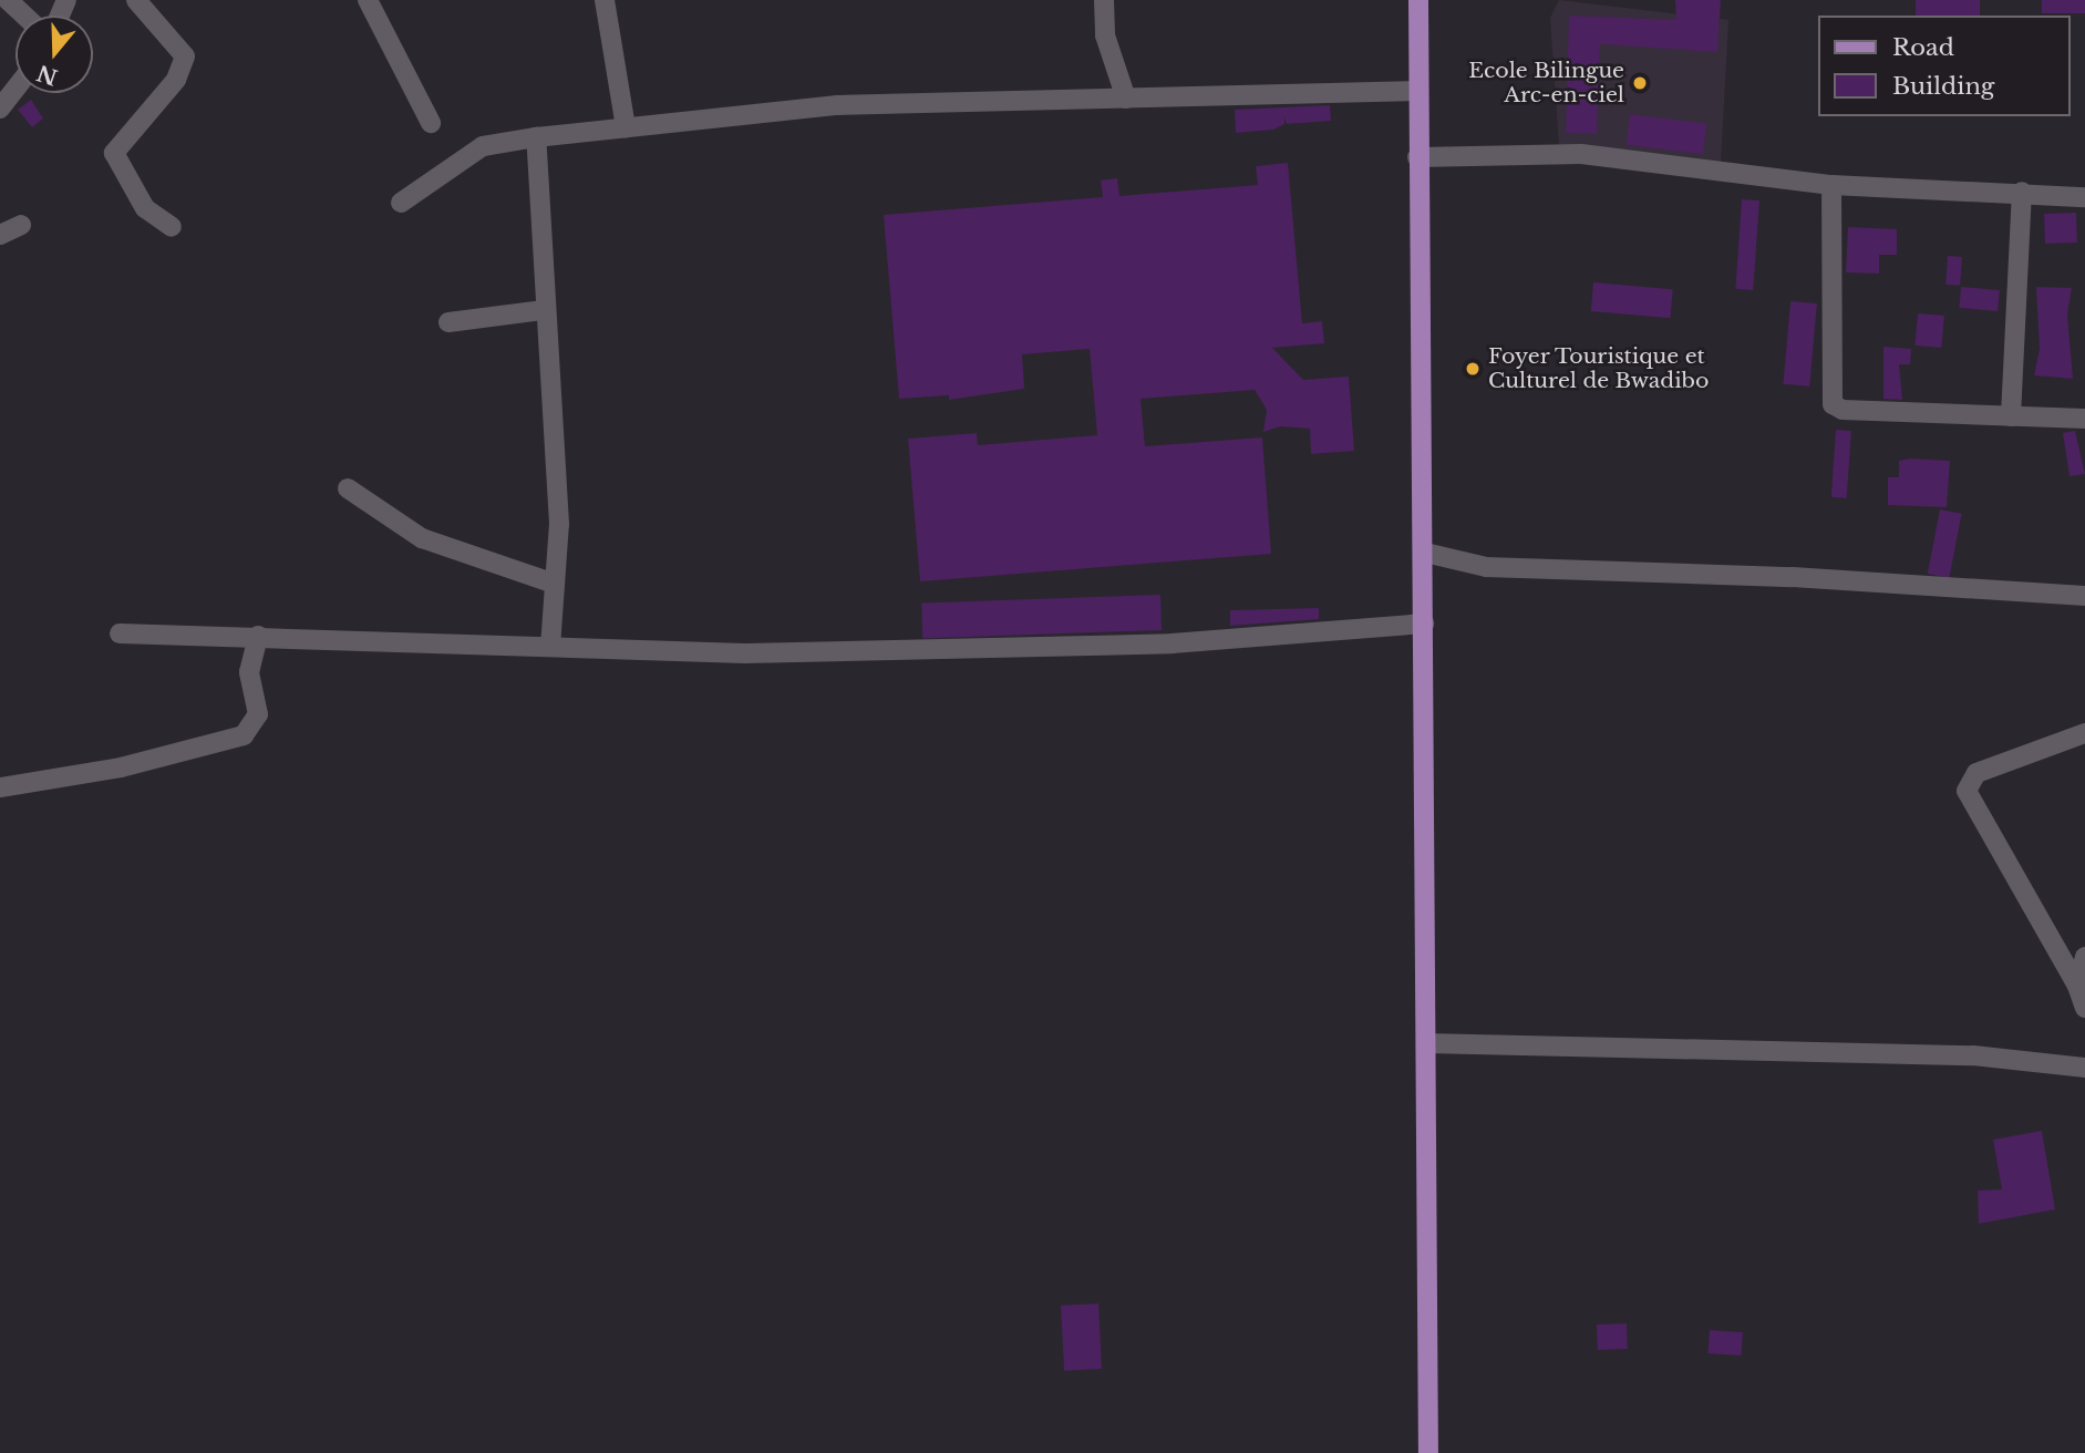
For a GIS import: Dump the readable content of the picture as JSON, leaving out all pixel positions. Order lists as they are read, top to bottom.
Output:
{
  "places": ["Ecole Bilingue Arc-en-ciel", "Foyer Touristique et Culturel de Bwadibo"],
  "legend": ["Road", "Building"],
  "north": "bottom"
}
